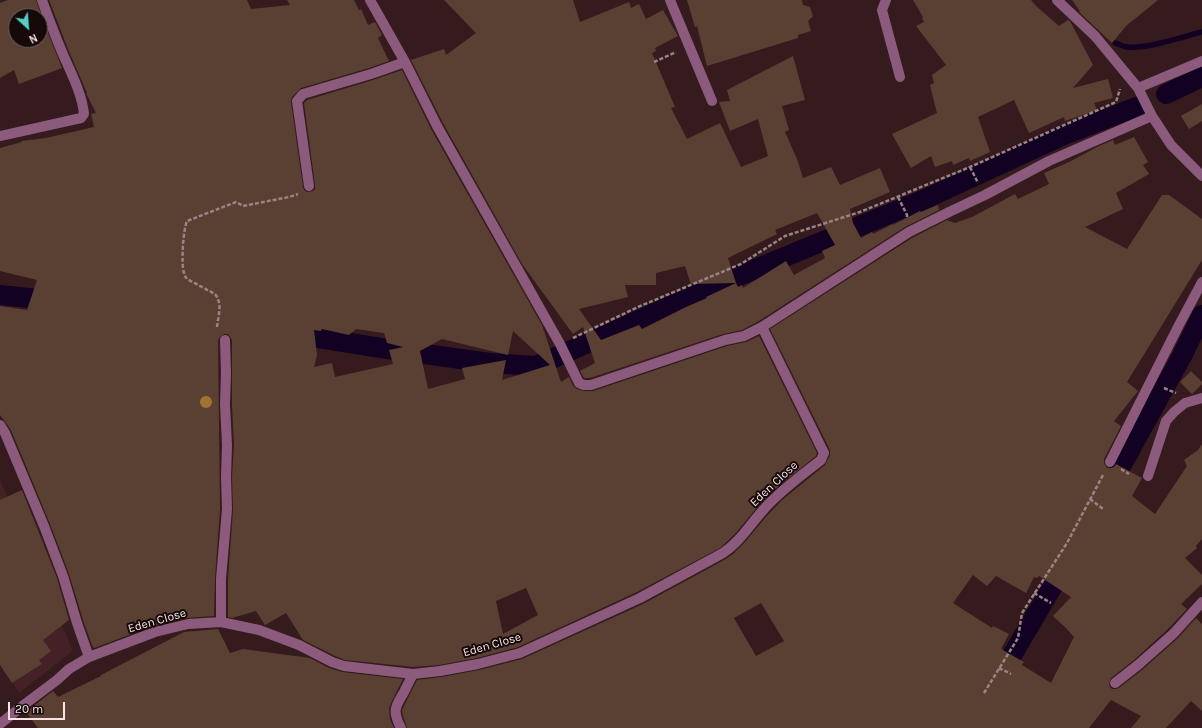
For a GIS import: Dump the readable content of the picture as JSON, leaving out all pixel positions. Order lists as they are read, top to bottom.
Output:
{
  "streets": {
    "street": ["Eden Close"]
  },
  "scale_bar": "20 m",
  "north": "bottom right"
}
